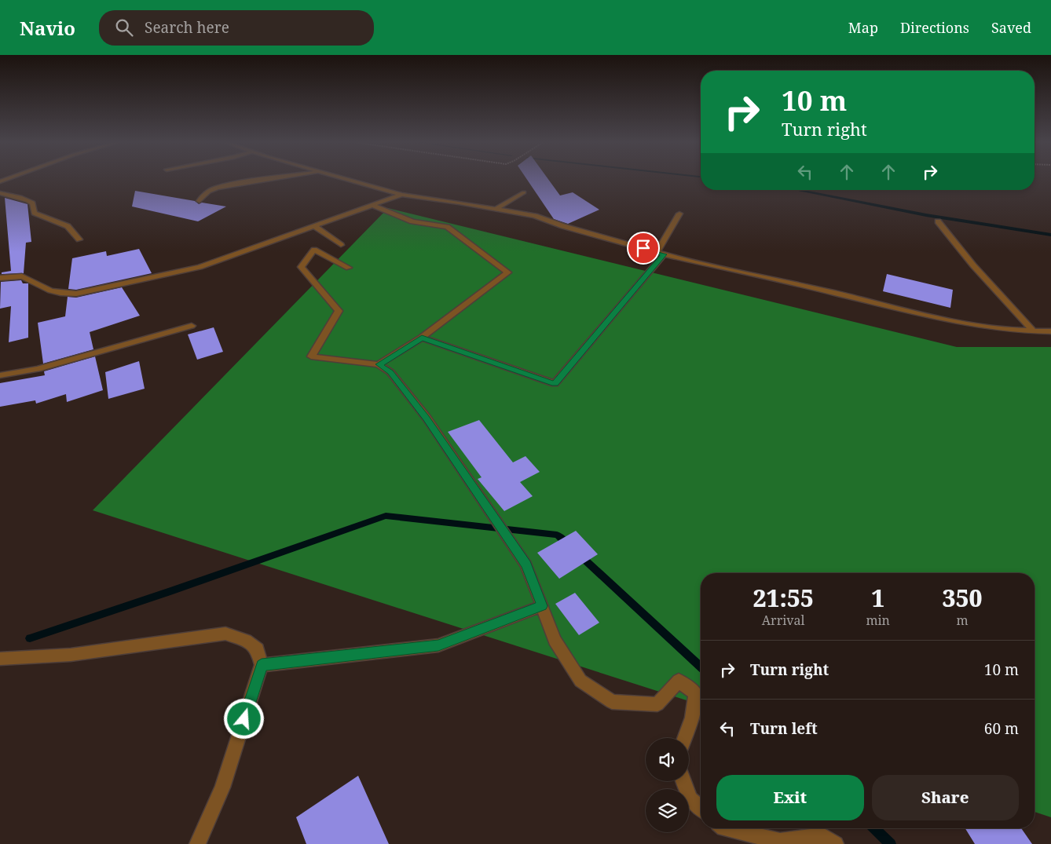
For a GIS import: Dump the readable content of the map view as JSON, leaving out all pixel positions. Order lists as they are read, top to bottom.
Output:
{
  "page": {
    "header": "Navio",
    "search": "Search here",
    "nav": ["Map", "Directions", "Saved"],
    "turn": ["10 m", "Turn right"],
    "eta": [
      "21:55",
      "Arrival",
      "1",
      "min",
      "350",
      "m"
    ],
    "list": [
      {
        "name": "Turn right",
        "value": "10 m"
      },
      {
        "name": "Turn left",
        "value": "60 m"
      }
    ],
    "buttons": ["Exit", "Share"]
  }
}
